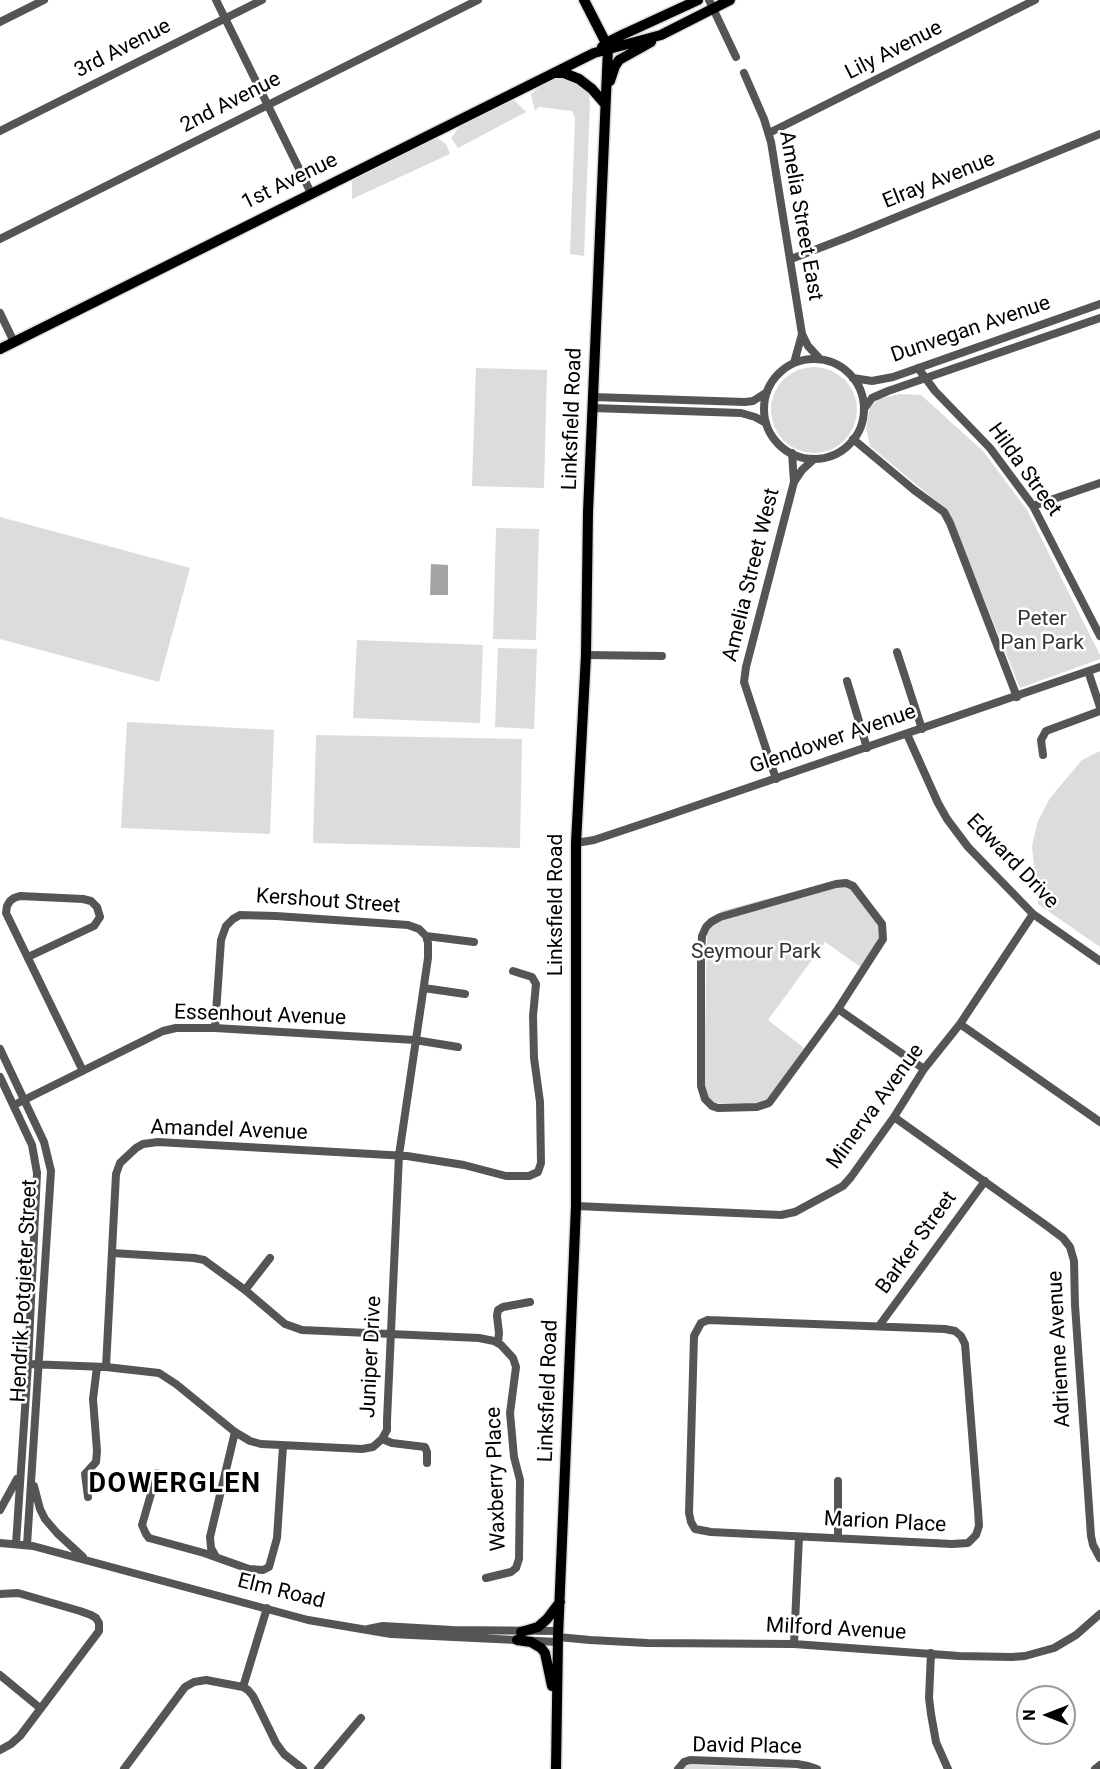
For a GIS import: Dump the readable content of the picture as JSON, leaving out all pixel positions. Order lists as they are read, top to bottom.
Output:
{
  "streets": {
    "main road": ["1st Avenue", "Linksfield Road"],
    "street": [
      "3rd Avenue",
      "Lily Avenue",
      "2nd Avenue",
      "Elray Avenue",
      "Amelia Street East",
      "Dunvegan Avenue",
      "Hilda Street",
      "Amelia Street West",
      "Glendower Avenue",
      "Edward Drive",
      "Kershout Street",
      "Essenhout Avenue",
      "Minerva Avenue",
      "Amandel Avenue",
      "Barker Street",
      "Hendrik Potgieter Street",
      "Adrienne Avenue",
      "Juniper Drive",
      "Waxberry Place",
      "Marion Place",
      "Elm Road",
      "Milford Avenue",
      "David Place"
    ]
  },
  "crossings": [
    ["Lily Avenue", "Amelia Street East"],
    ["Elray Avenue", "Amelia Street East"],
    ["1st Avenue", "Linksfield Road"],
    ["Amelia Street East", "Dunvegan Avenue"],
    ["Amelia Street East", "Amelia Street West"],
    ["Dunvegan Avenue", "Hilda Street"],
    ["Dunvegan Avenue", "Amelia Street West"],
    ["Linksfield Road", "Glendower Avenue"],
    ["Linksfield Road", "Minerva Avenue"],
    ["Linksfield Road", "Milford Avenue"],
    ["Amelia Street West", "Glendower Avenue"],
    ["Glendower Avenue", "Edward Drive"],
    ["Edward Drive", "Minerva Avenue"],
    ["Kershout Street", "Essenhout Avenue"],
    ["Kershout Street", "Juniper Drive"],
    ["Essenhout Avenue", "Hendrik Potgieter Street"],
    ["Essenhout Avenue", "Juniper Drive"],
    ["Minerva Avenue", "Adrienne Avenue"],
    ["Amandel Avenue", "Juniper Drive"],
    ["Barker Street", "Adrienne Avenue"],
    ["Barker Street", "Marion Place"],
    ["Hendrik Potgieter Street", "Juniper Drive"],
    ["Hendrik Potgieter Street", "Elm Road"],
    ["Elm Road", "Milford Avenue"]
  ],
  "districts": ["DOWERGLEN"],
  "parks": ["Peter Pan Park", "Seymour Park"],
  "north": "left"
}
